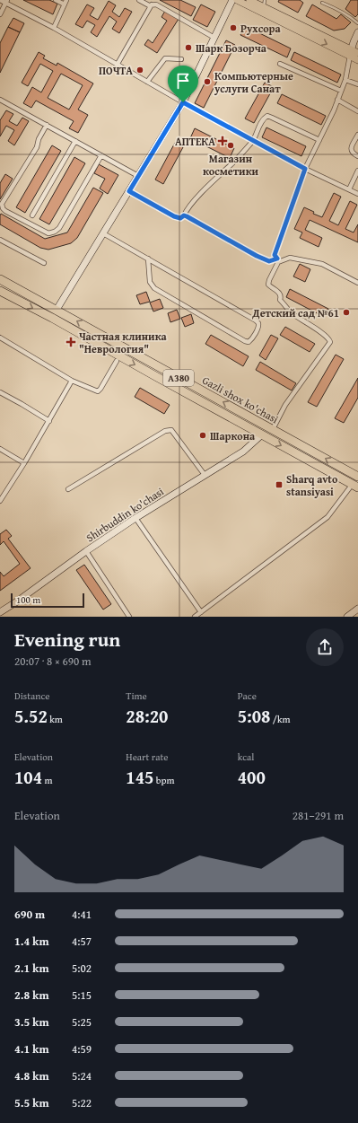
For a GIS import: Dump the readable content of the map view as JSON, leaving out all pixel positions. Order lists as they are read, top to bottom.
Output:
{
  "streets": {
    "highway": ["A380", "Gazli shox ko'chasi"],
    "street": ["Shirbuddin ko'chasi"]
  },
  "crossings": [
    ["Gazli shox ko'chasi", "Shirbuddin ko'chasi"]
  ],
  "places": {
    "other": [
      "Рухсора",
      "Шарк Бозорча",
      "ПОЧТА",
      "Компьютерные услуги Санат",
      "Магазин косметики",
      "Детский сад №61",
      "Шаркона"
    ],
    "health": ["АПТЕКА", "Частная клиника \"Неврология\""],
    "transit": ["Sharq avto stansiyasi"]
  },
  "scale_bar": "100 m",
  "page": {
    "scale": "100 m",
    "heading": ["Evening run", "20:07 · 8 × 690 m"],
    "stats": [
      ["Distance", "5.52 km"],
      ["Time", "28:20"],
      ["Pace", "5:08 /km"],
      ["Elevation", "104 m"],
      ["Heart rate", "145 bpm"],
      ["kcal", "400"]
    ],
    "chart": ["Elevation", "281–291 m"],
    "list": [
      {
        "name": "690 m",
        "note": "4:41"
      },
      {
        "name": "1.4 km",
        "note": "4:57"
      },
      {
        "name": "2.1 km",
        "note": "5:02"
      },
      {
        "name": "2.8 km",
        "note": "5:15"
      },
      {
        "name": "3.5 km",
        "note": "5:25"
      },
      {
        "name": "4.1 km",
        "note": "4:59"
      },
      {
        "name": "4.8 km",
        "note": "5:24"
      },
      {
        "name": "5.5 km",
        "note": "5:22"
      }
    ]
  }
}
